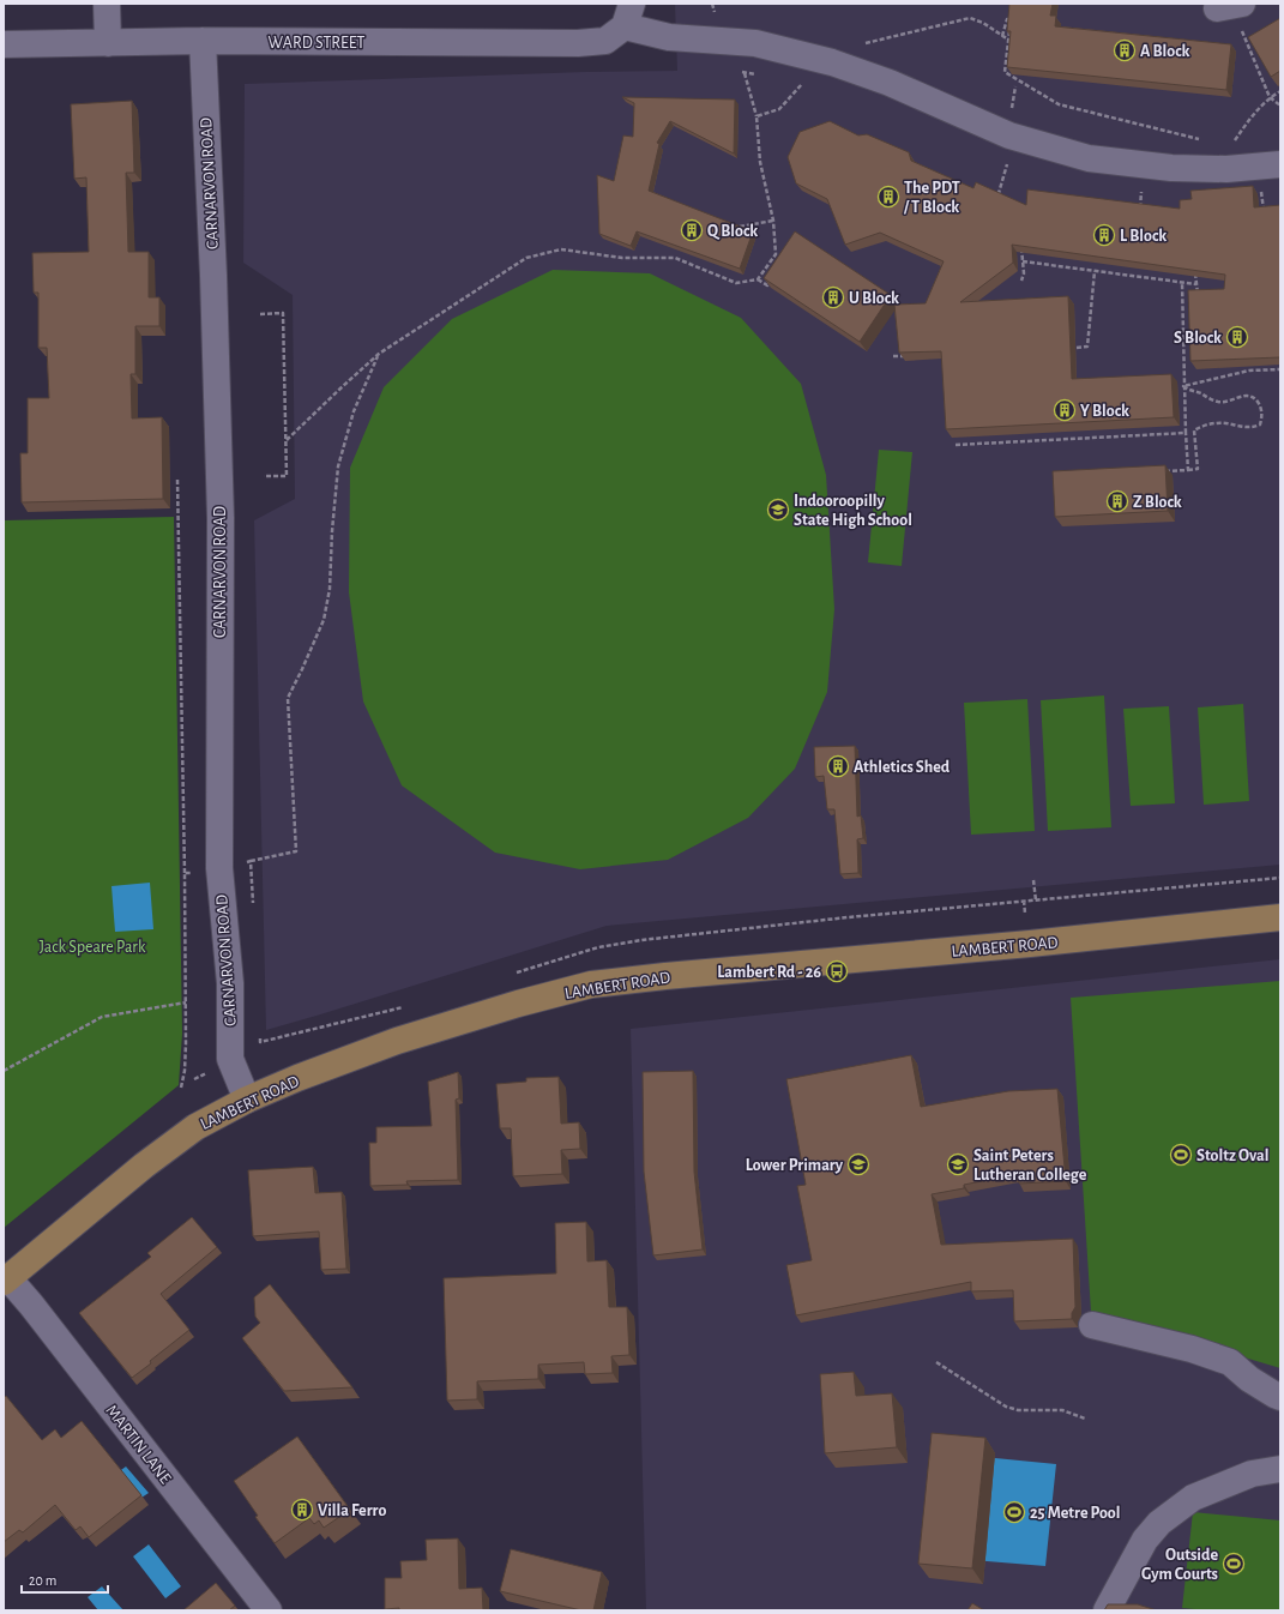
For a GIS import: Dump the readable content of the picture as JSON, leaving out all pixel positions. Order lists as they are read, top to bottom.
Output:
{
  "streets": {
    "main road": ["LAMBERT ROAD"],
    "street": ["WARD STREET", "CARNARVON ROAD", "MARTIN LANE"]
  },
  "crossings": [
    ["WARD STREET", "CARNARVON ROAD"],
    ["CARNARVON ROAD", "LAMBERT ROAD"],
    ["LAMBERT ROAD", "MARTIN LANE"]
  ],
  "parks": ["Jack Speare Park"],
  "places": {
    "building": [
      "A Block",
      "The PDT / T Block",
      "Q Block",
      "L Block",
      "U Block",
      "S Block",
      "Y Block",
      "Z Block",
      "Athletics Shed",
      "Villa Ferro"
    ],
    "school or university": ["Indooroopilly State High School", "Lower Primary", "Saint Peters Lutheran College"],
    "bus stop": ["Lambert Rd - 26"],
    "sports": ["Stoltz Oval", "25 Metre Pool", "Outside Gym Courts"]
  },
  "scale_bar": "20 m"
}
